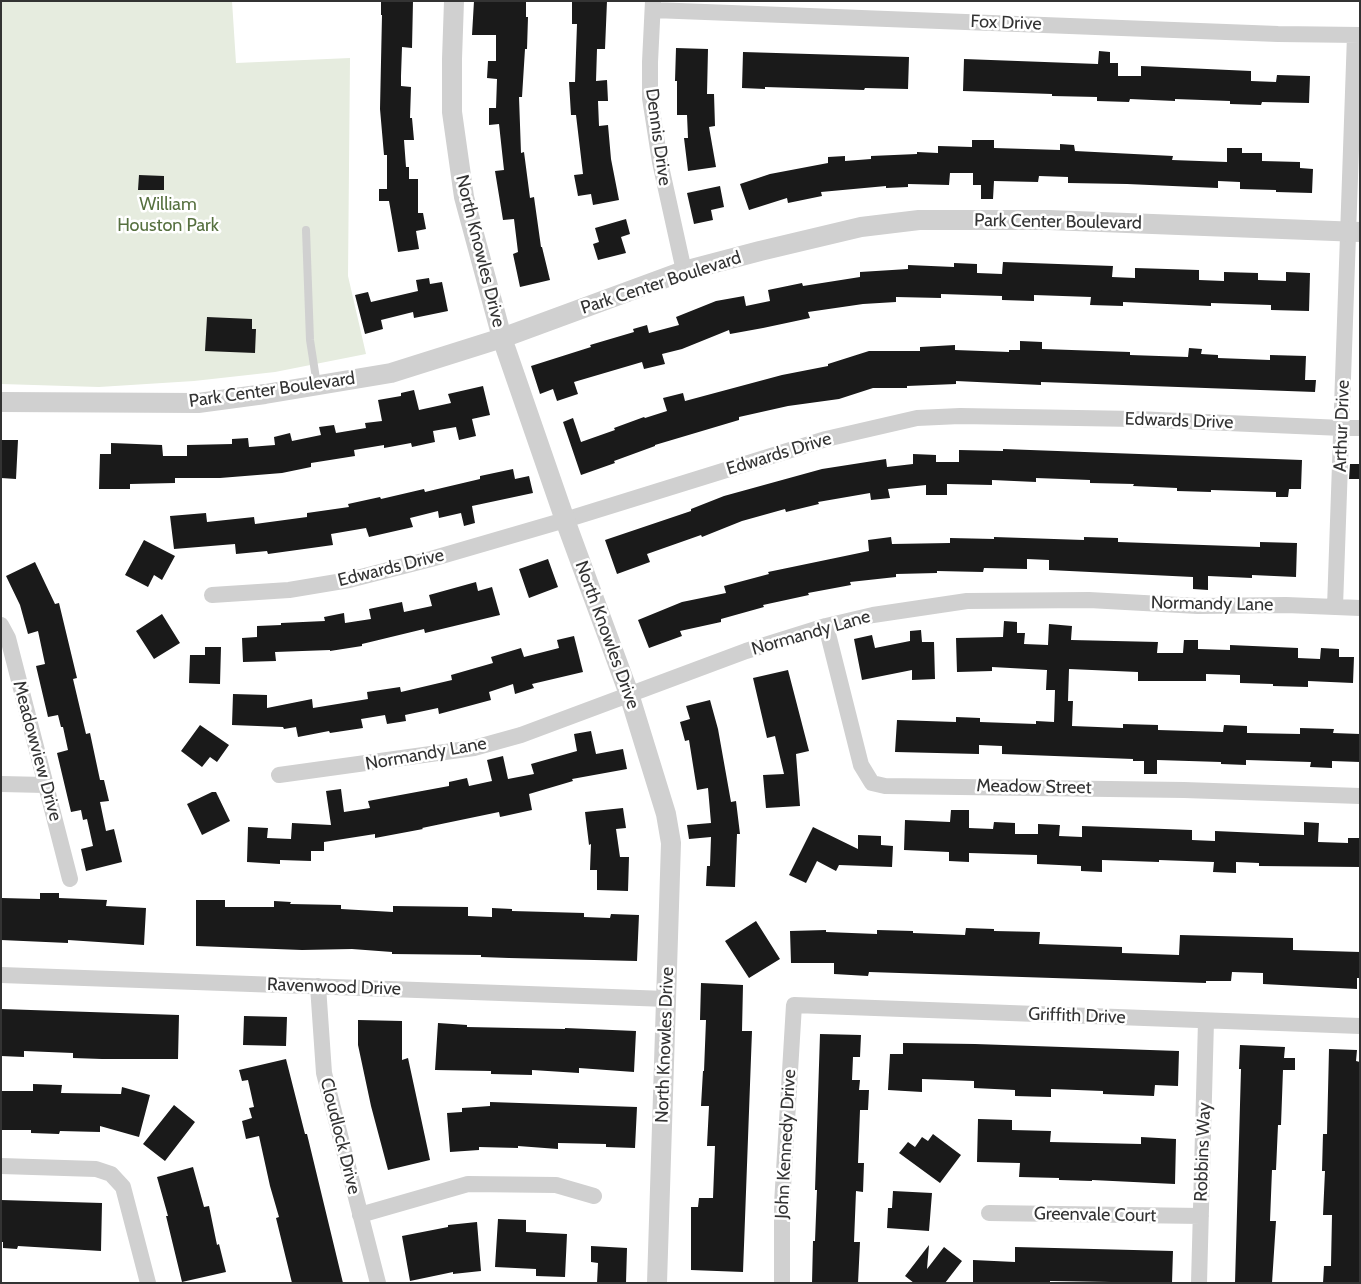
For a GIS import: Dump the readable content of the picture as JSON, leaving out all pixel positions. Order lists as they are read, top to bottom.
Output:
{
  "streets": {
    "street": [
      "Fox Drive",
      "Dennis Drive",
      "Park Center Boulevard",
      "North Knowles Drive",
      "Edwards Drive",
      "Arthur Drive",
      "Normandy Lane",
      "Meadowview Drive",
      "Meadow Street",
      "Ravenwood Drive",
      "Griffith Drive",
      "Cloudlock Drive",
      "John Kennedy Drive",
      "Robbins Way",
      "Greenvale Court"
    ]
  },
  "crossings": [
    ["Fox Drive", "Dennis Drive"],
    ["Fox Drive", "Arthur Drive"],
    ["Dennis Drive", "Park Center Boulevard"],
    ["Park Center Boulevard", "North Knowles Drive"],
    ["Park Center Boulevard", "Arthur Drive"],
    ["North Knowles Drive", "Edwards Drive"],
    ["North Knowles Drive", "Normandy Lane"],
    ["North Knowles Drive", "Ravenwood Drive"],
    ["Edwards Drive", "Arthur Drive"],
    ["Arthur Drive", "Normandy Lane"],
    ["Normandy Lane", "Meadow Street"],
    ["Ravenwood Drive", "Cloudlock Drive"],
    ["Griffith Drive", "John Kennedy Drive"],
    ["Griffith Drive", "Robbins Way"],
    ["Robbins Way", "Greenvale Court"]
  ],
  "parks": ["William Houston Park"]
}
